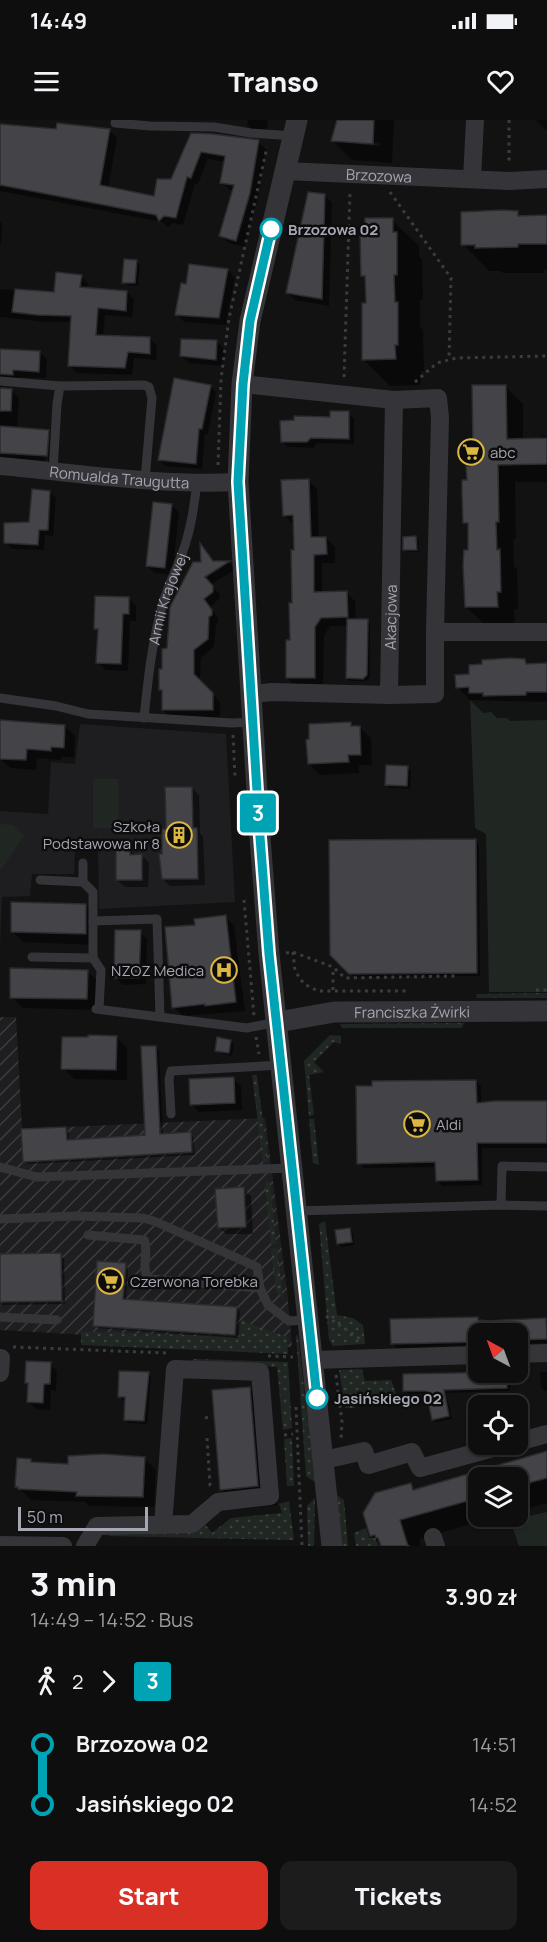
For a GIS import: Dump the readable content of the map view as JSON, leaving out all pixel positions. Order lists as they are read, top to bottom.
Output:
{
  "streets": {
    "street": [
      "Brzozowa",
      "Romualda Traugutta",
      "Akacjowa",
      "Franciszka Żwirki"
    ],
    "lane": ["Armii Krajowej"]
  },
  "crossings": [
    ["Romualda Traugutta", "Armii Krajowej"]
  ],
  "places": {
    "other": ["Brzozowa 02", "Jasińskiego 02"],
    "supermarket": ["abc", "Aldi", "Czerwona Torebka"],
    "building": ["Szkoła Podstawowa nr 8"],
    "hospital": ["NZOZ Medica"]
  },
  "lines": ["bus line 3"],
  "scale_bar": "50 m",
  "north": "top left",
  "page": {
    "status": "14:49",
    "header": "Transo",
    "on_map": "3",
    "scale": "50 m",
    "heading": ["3 min", "14:49 – 14:52 · Bus", "3.90 zł"],
    "legs": ["2", "3"],
    "list": [
      {
        "name": "Brzozowa 02",
        "value": "14:51"
      },
      {
        "name": "Jasińskiego 02",
        "value": "14:52"
      }
    ],
    "buttons": ["Start", "Tickets"]
  }
}
